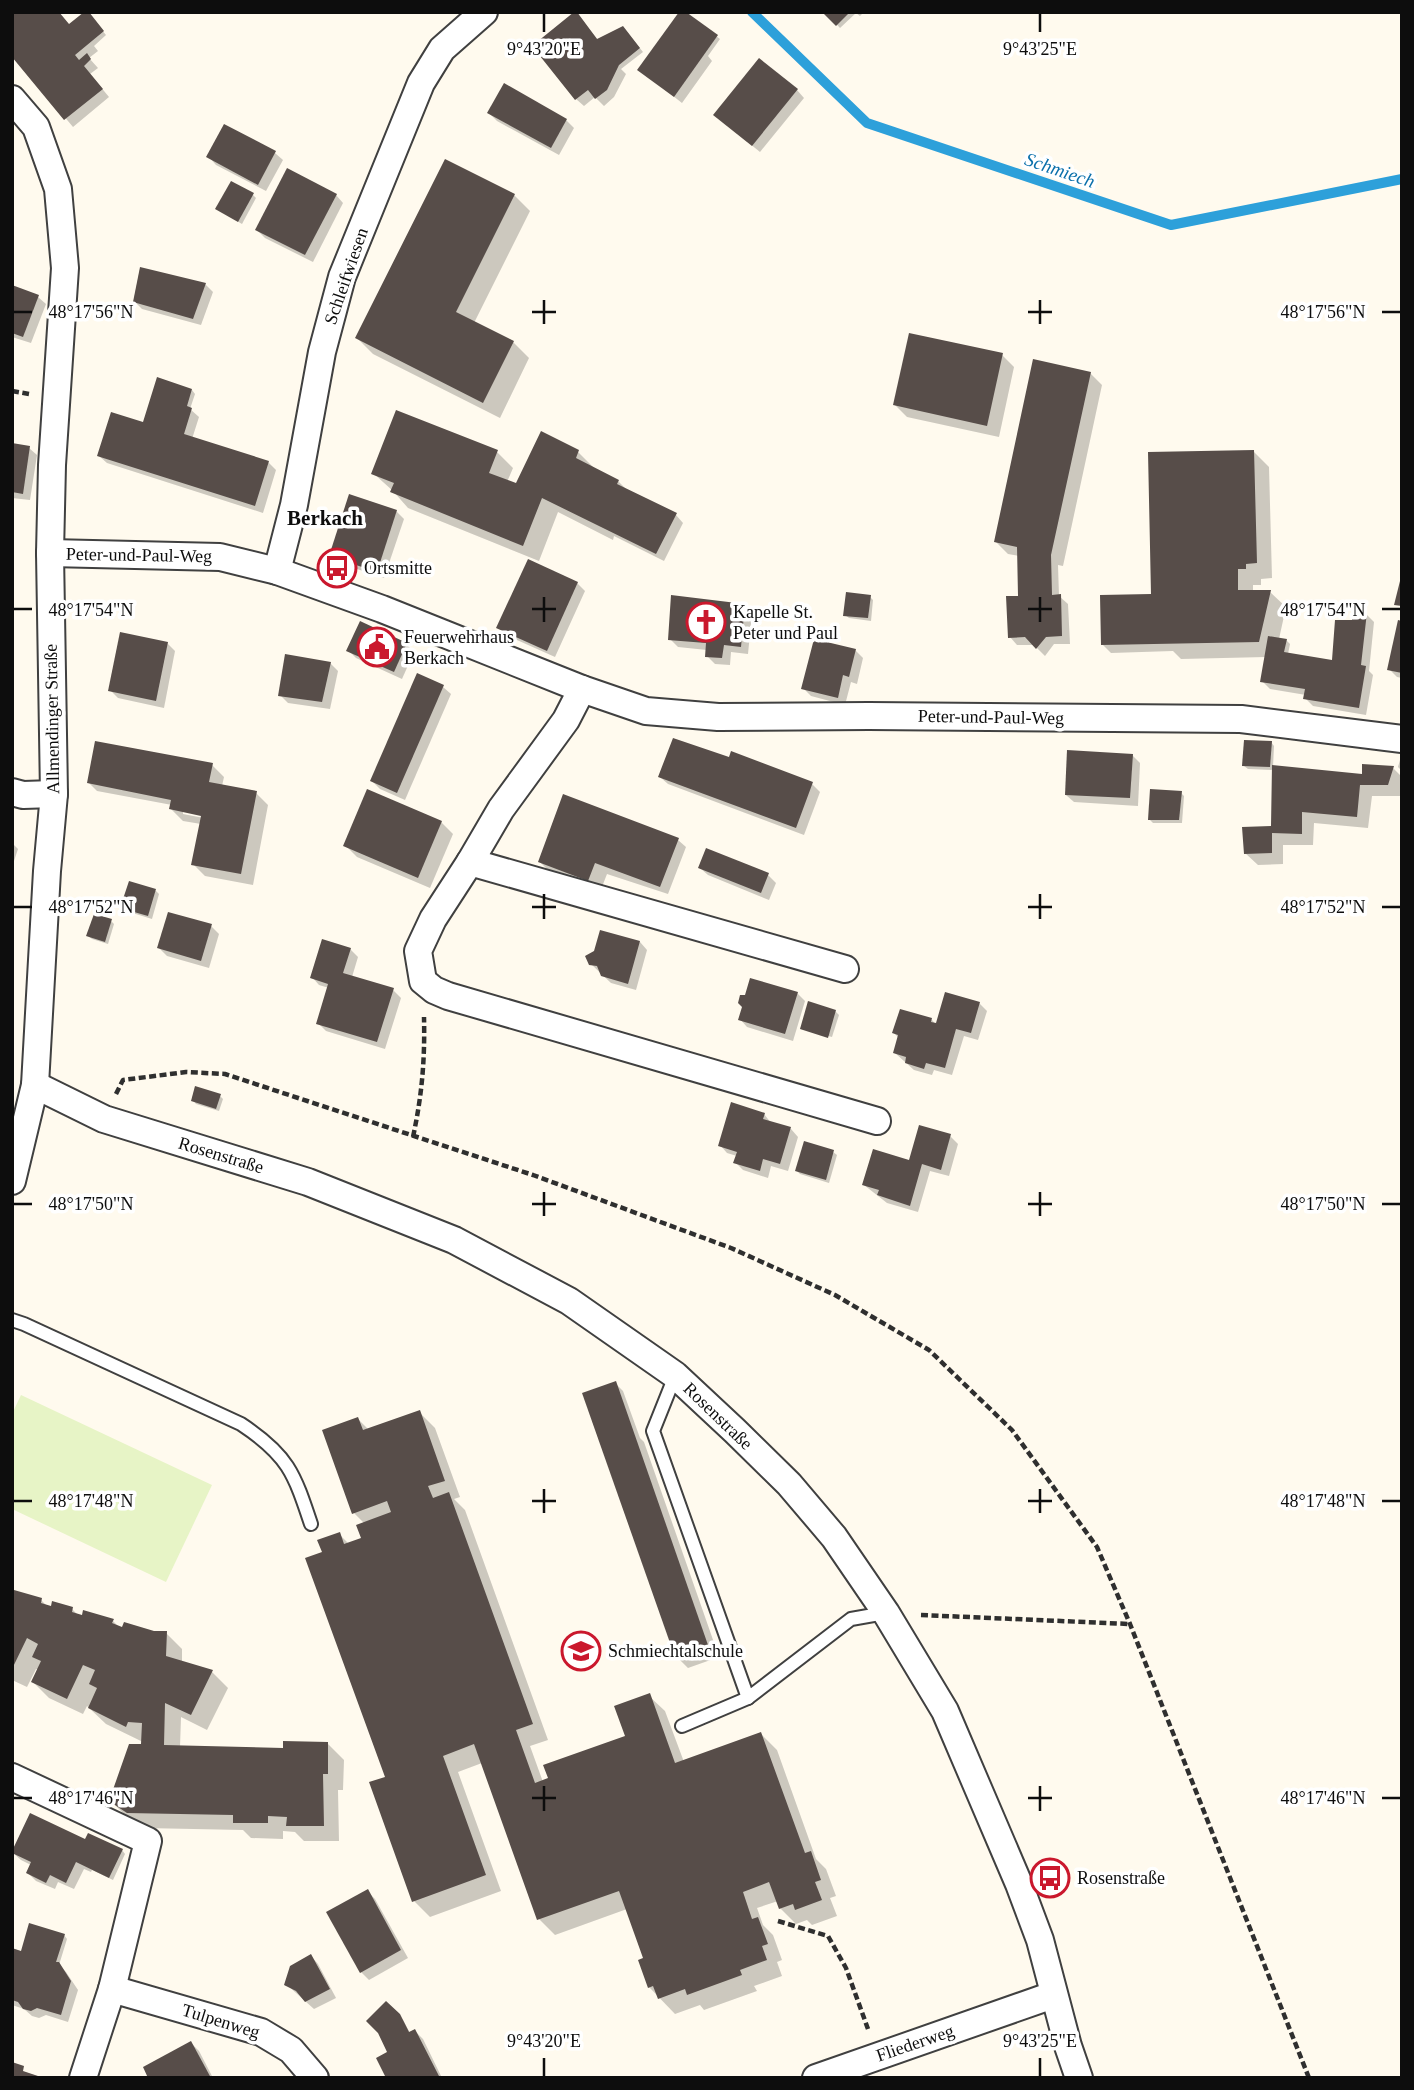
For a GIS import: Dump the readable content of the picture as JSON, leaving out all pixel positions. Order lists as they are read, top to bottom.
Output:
{
  "streets": {
    "street": [
      "Schleifwiesen",
      "Peter-und-Paul-Weg",
      "Allmendinger Straße",
      "Rosenstraße",
      "Tulpenweg",
      "Fliederweg"
    ]
  },
  "crossings": [
    ["Schleifwiesen", "Peter-und-Paul-Weg"],
    ["Peter-und-Paul-Weg", "Allmendinger Straße"],
    ["Allmendinger Straße", "Rosenstraße"],
    ["Rosenstraße", "Fliederweg"]
  ],
  "districts": ["Berkach"],
  "water": ["Schmiech"],
  "places": {
    "bus stop": ["Ortsmitte", "Rosenstraße"],
    "church": ["Kapelle St. Peter und Paul"],
    "public building": ["Feuerwehrhaus Berkach"],
    "school or university": ["Schmiechtalschule"]
  },
  "coordinates": [
    "9°43'20\"E",
    "9°43'25\"E",
    "48°17'56\"N",
    "48°17'54\"N",
    "48°17'52\"N",
    "48°17'50\"N",
    "48°17'48\"N",
    "48°17'46\"N"
  ]
}
